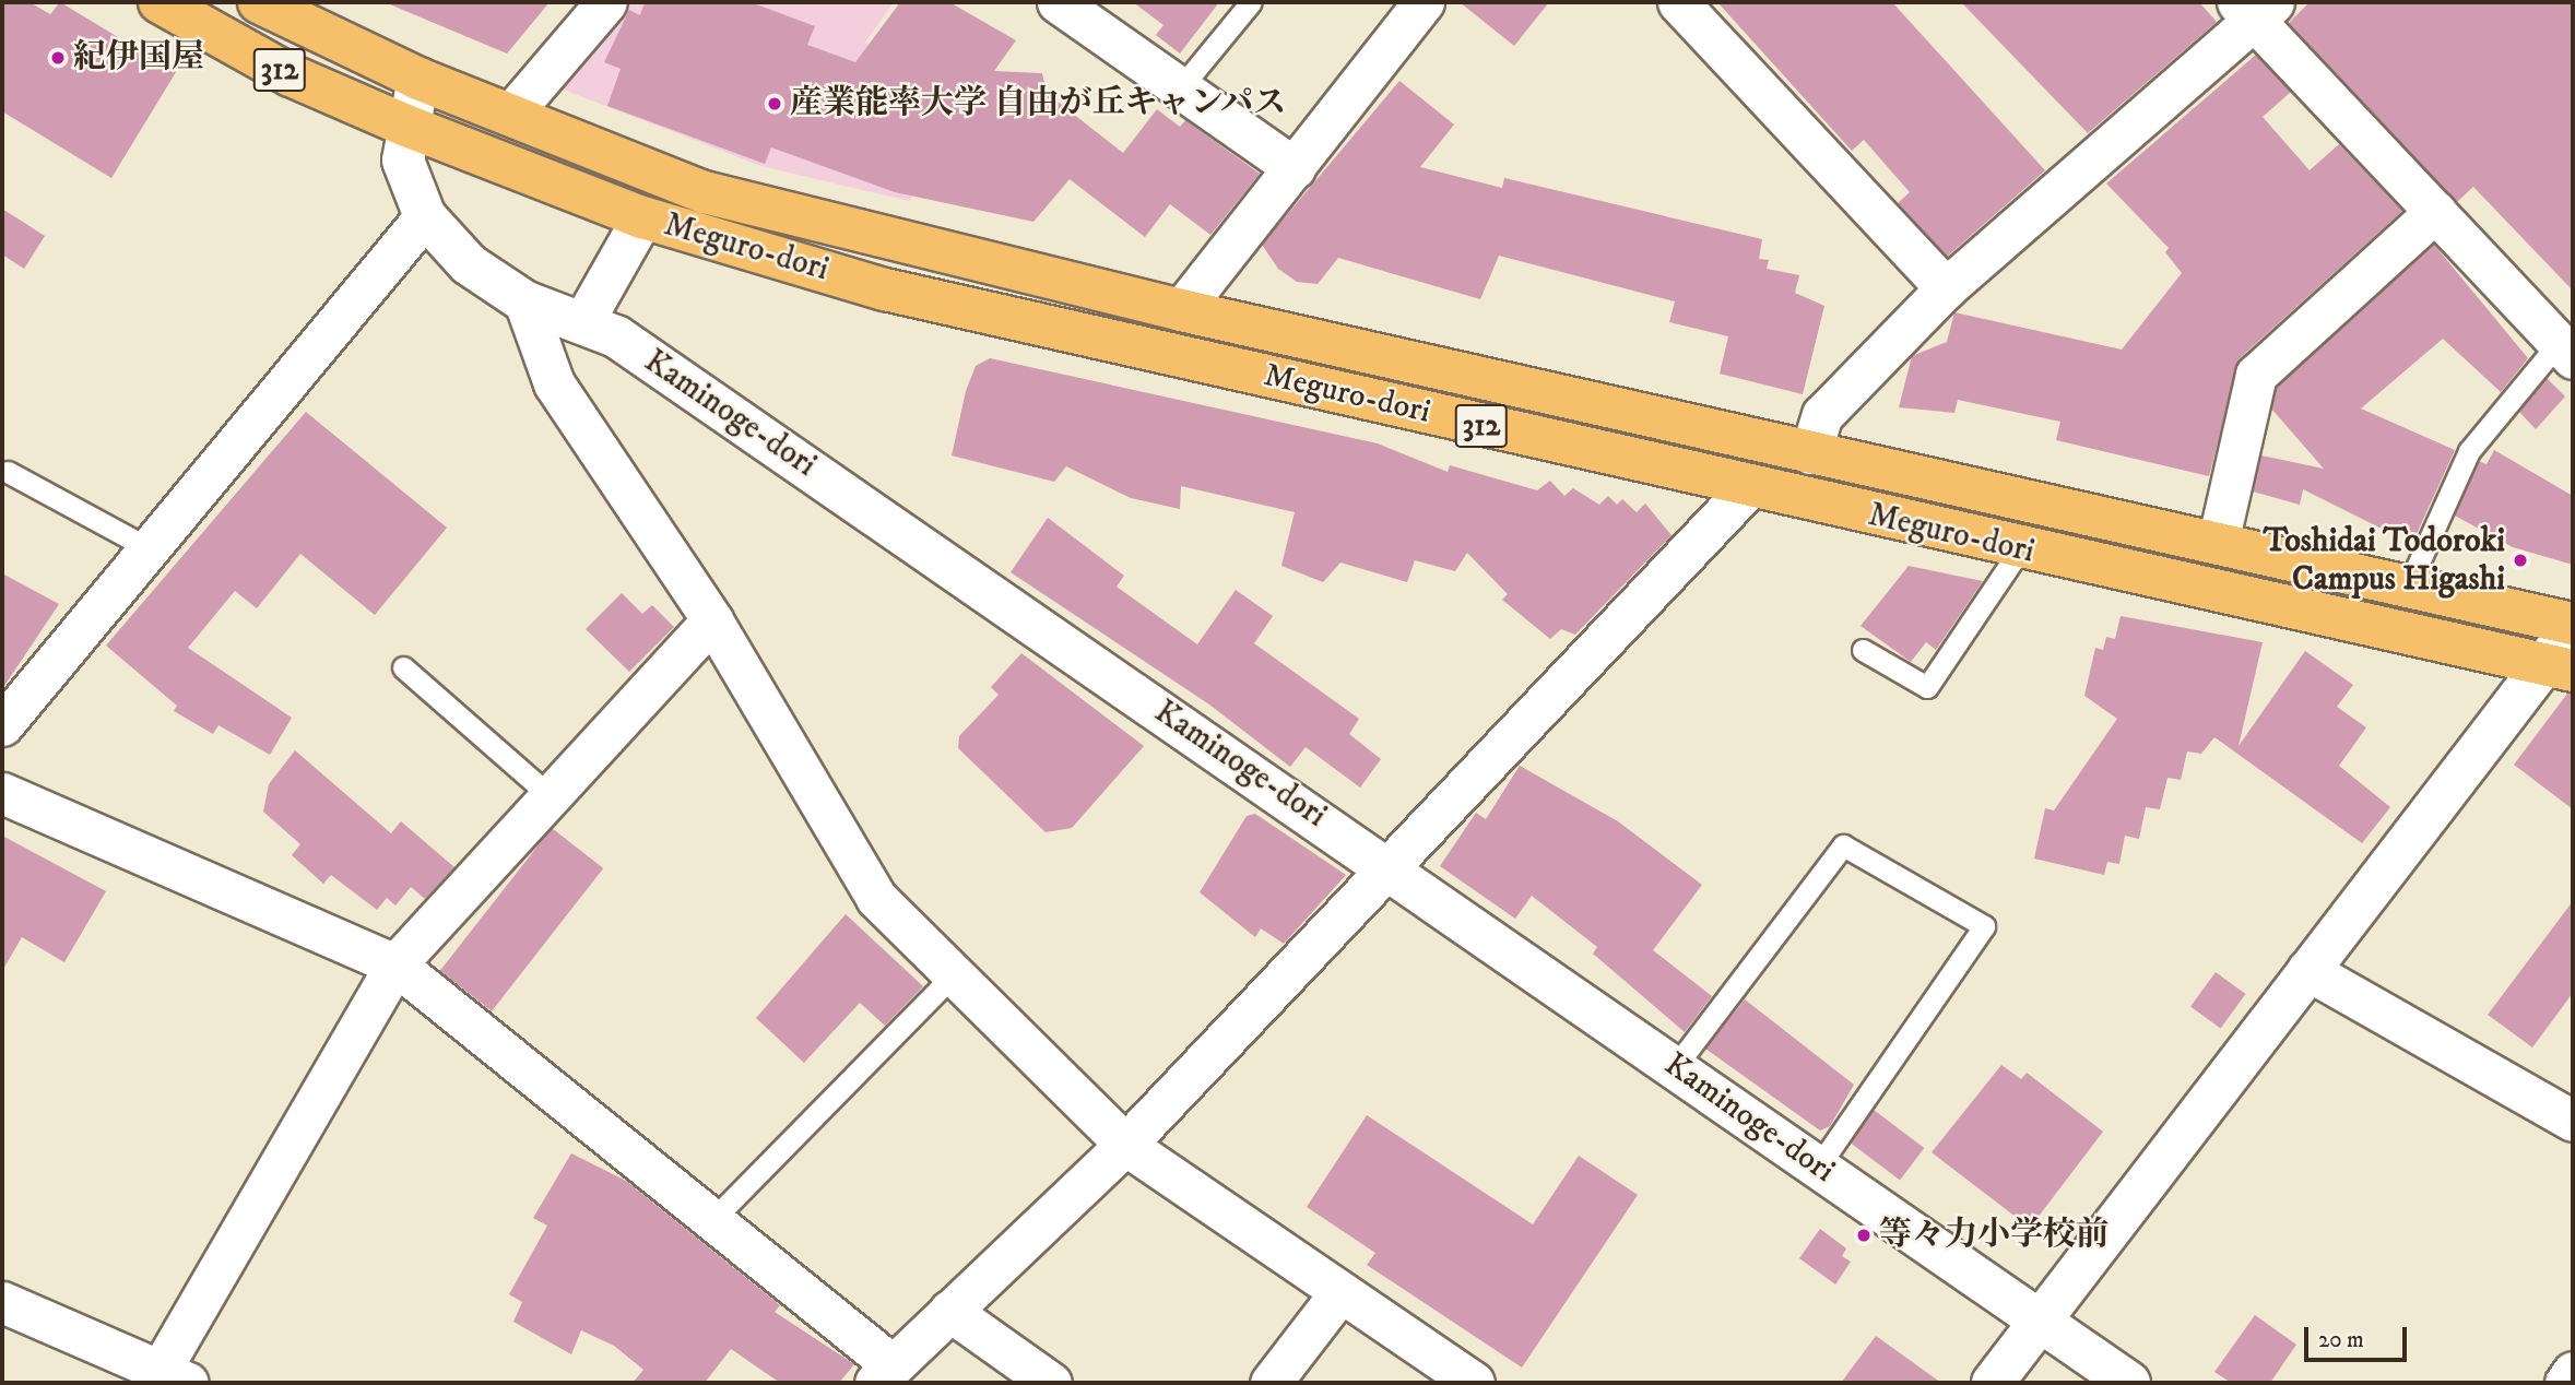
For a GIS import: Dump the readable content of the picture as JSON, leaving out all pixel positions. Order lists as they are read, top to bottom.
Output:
{
  "streets": {
    "main road": ["312", "Meguro-dori"],
    "street": ["Kaminoge-dori"]
  },
  "crossings": [
    ["Meguro-dori", "Kaminoge-dori"]
  ],
  "places": [
    "紀伊国屋",
    "産業能率大学 自由が丘キャンパス",
    "Toshidai Todoroki Campus Higashi",
    "等々力小学校前"
  ],
  "scale_bar": "20 m"
}
